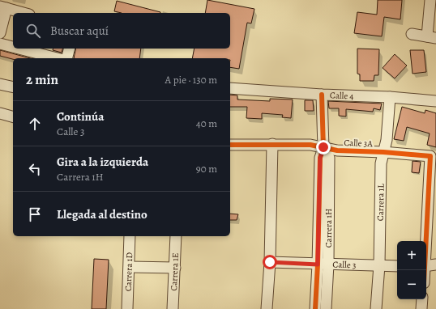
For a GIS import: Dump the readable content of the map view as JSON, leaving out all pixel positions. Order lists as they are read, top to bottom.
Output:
{
  "streets": {
    "street": [
      "Calle 4",
      "Calle 3A",
      "Carrera 1L",
      "Carrera 1H",
      "Calle 3",
      "Carrera 1D",
      "Carrera 1E"
    ]
  },
  "crossings": [
    ["Calle 4", "Carrera 1L"],
    ["Calle 4", "Carrera 1H"],
    ["Calle 3A", "Carrera 1L"],
    ["Calle 3A", "Carrera 1H"],
    ["Carrera 1L", "Calle 3"],
    ["Carrera 1H", "Calle 3"]
  ],
  "page": {
    "search": "Buscar aquí",
    "heading": ["2 min", "A pie · 130 m"],
    "list": [
      ["Continúa", "Calle 3", "40 m"],
      ["Gira a la izquierda", "Carrera 1H", "90 m"],
      "Llegada al destino"
    ],
    "map_buttons": ["+", "−"]
  }
}
